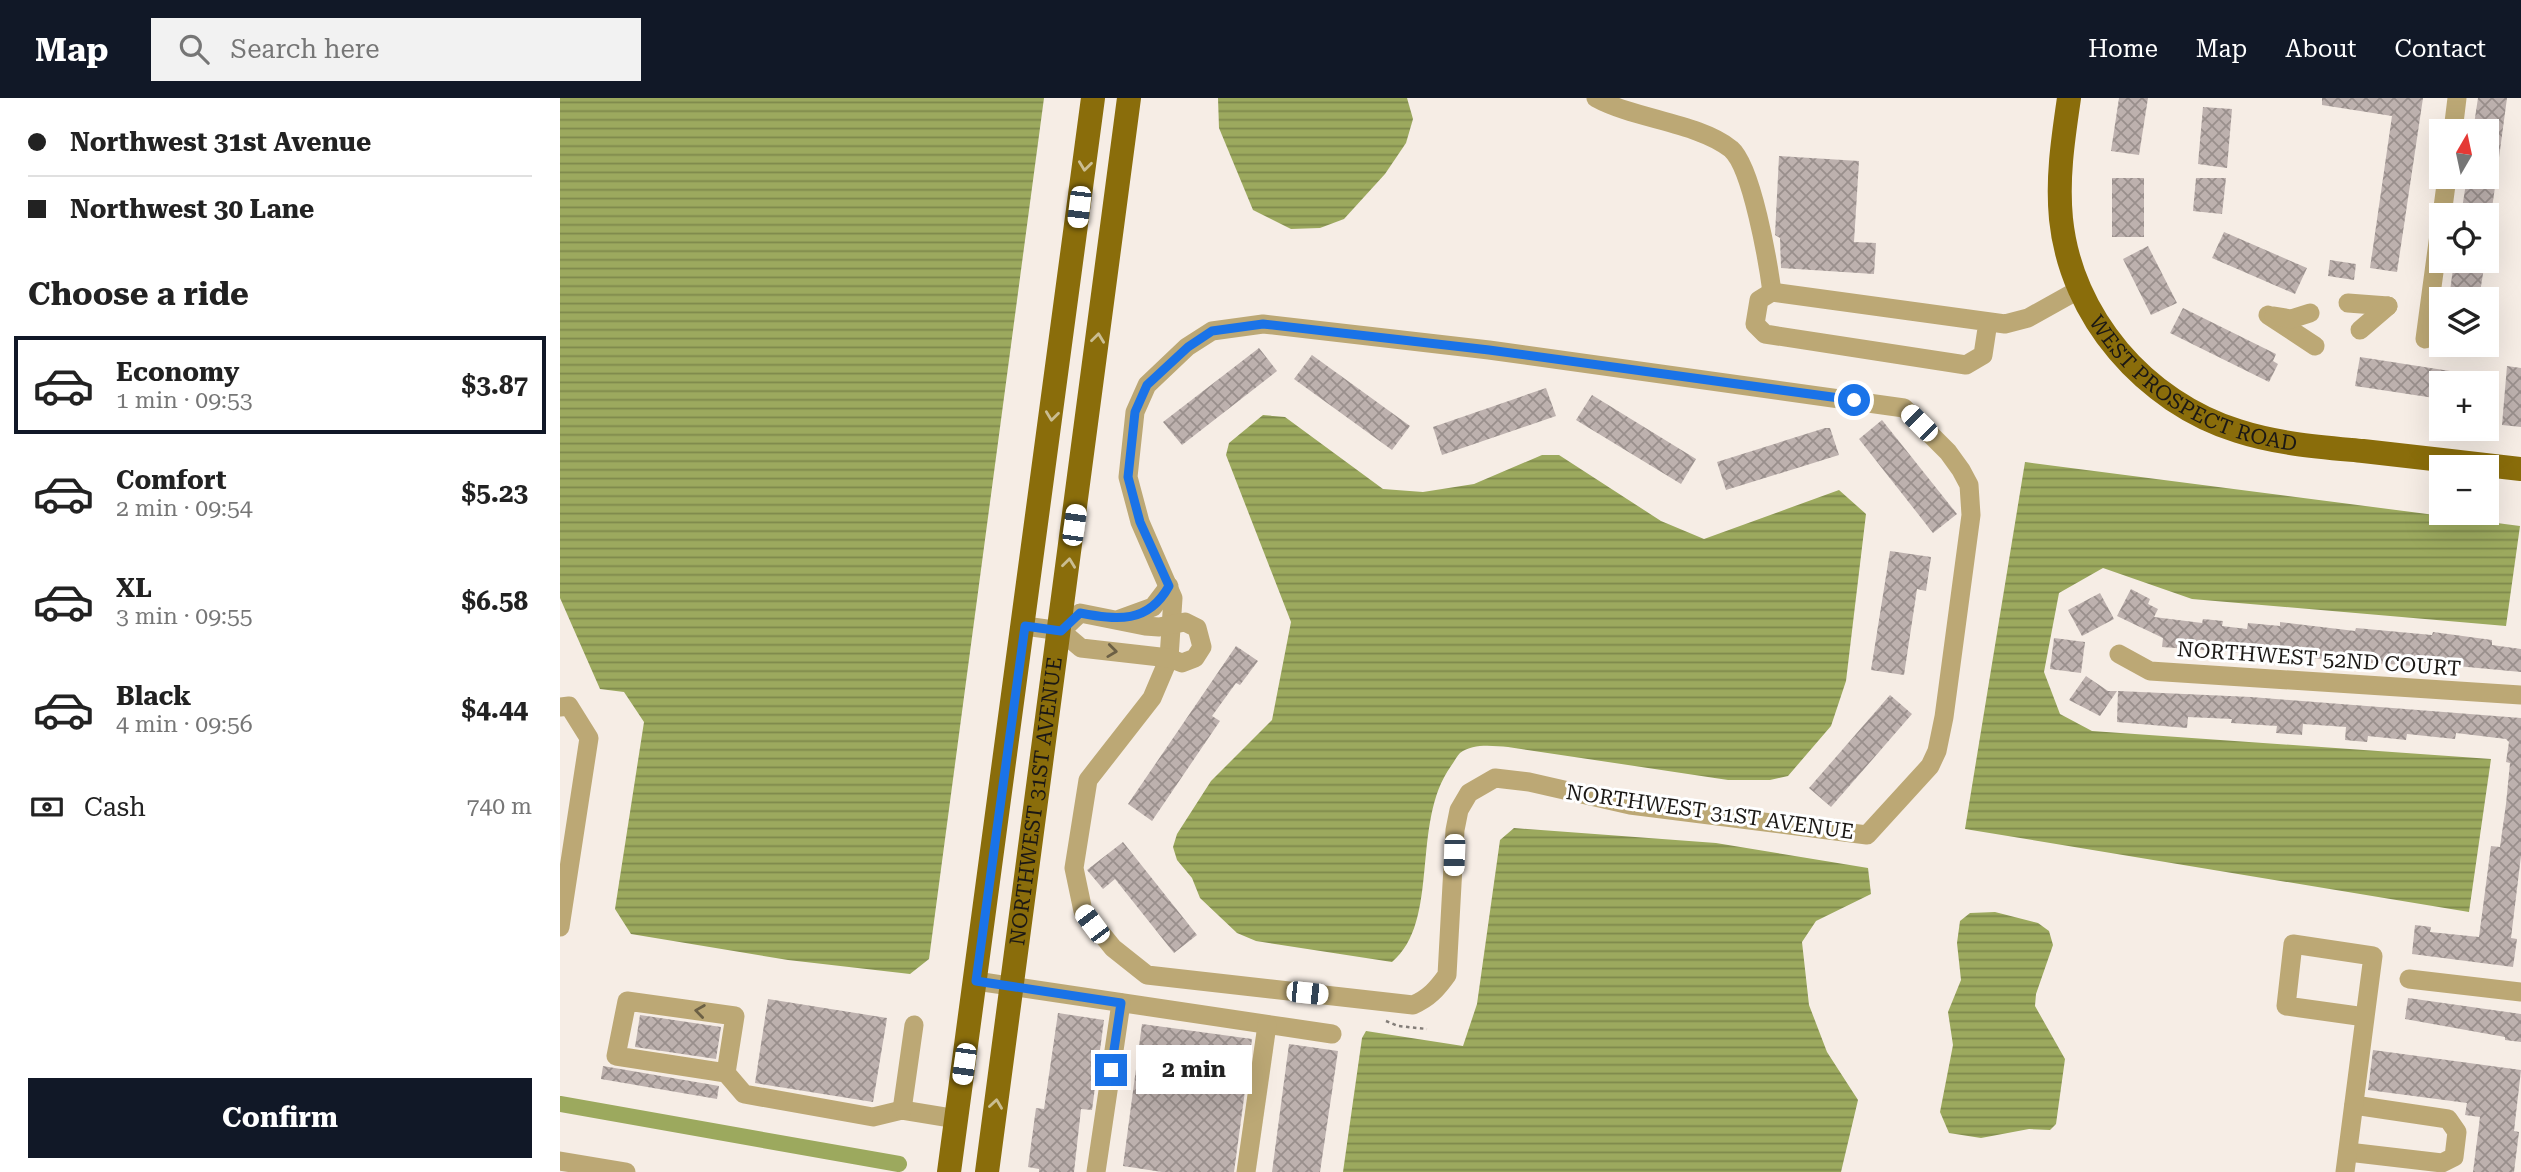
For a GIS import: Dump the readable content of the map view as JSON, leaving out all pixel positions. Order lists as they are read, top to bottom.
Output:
{
  "streets": {
    "main road": ["WEST PROSPECT ROAD", "NORTHWEST 31ST AVENUE"],
    "street": ["NORTHWEST 52ND COURT"]
  },
  "north": "top",
  "page": {
    "header": "Map",
    "search": "Search here",
    "nav": [
      "Home",
      "Map",
      "About",
      "Contact"
    ],
    "banner": ["Northwest 31st Avenue", "Northwest 30 Lane"],
    "map_buttons": ["+", "−"],
    "heading": "Choose a ride",
    "list": [
      {
        "name": "Economy",
        "note": "1 min · 09:53",
        "value": "$3.87"
      },
      {
        "name": "Comfort",
        "note": "2 min · 09:54",
        "value": "$5.23"
      },
      {
        "name": "XL",
        "note": "3 min · 09:55",
        "value": "$6.58"
      },
      {
        "name": "Black",
        "note": "4 min · 09:56",
        "value": "$4.44"
      }
    ],
    "pay": ["Cash", "740 m"],
    "bubble": "2 min",
    "buttons": "Confirm"
  }
}
